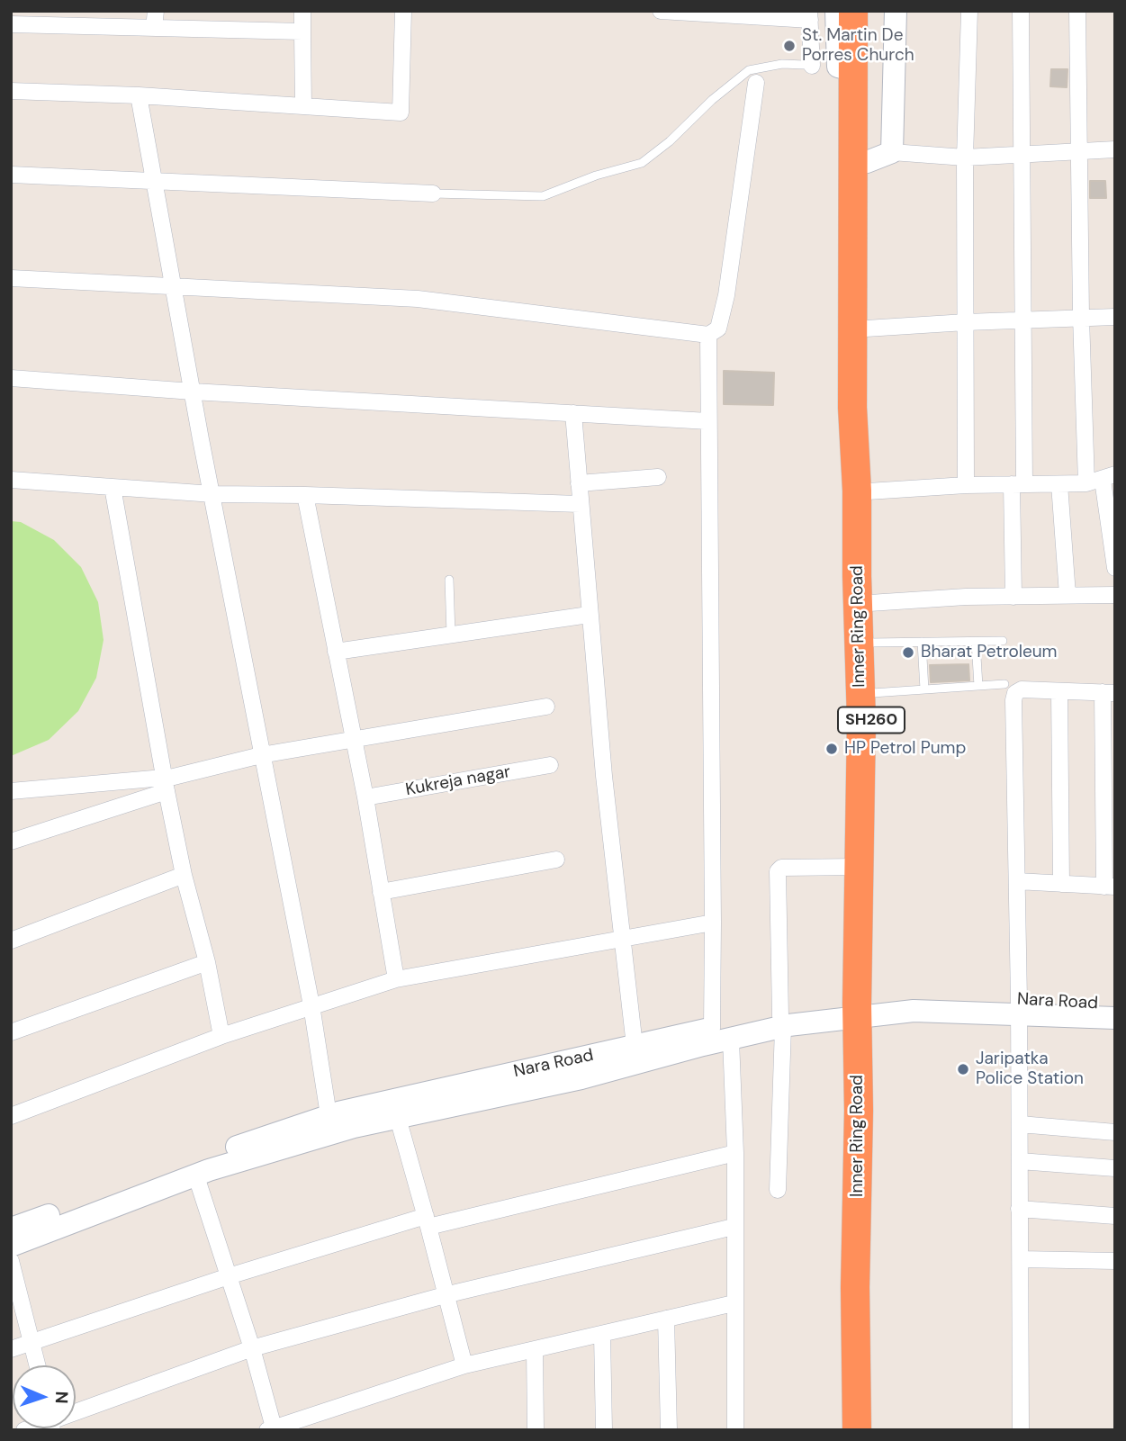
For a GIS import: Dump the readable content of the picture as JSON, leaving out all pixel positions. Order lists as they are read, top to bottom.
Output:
{
  "streets": {
    "highway": ["Inner Ring Road", "SH260"],
    "main road": ["Nara Road"],
    "street": ["Kukreja nagar"]
  },
  "crossings": [
    ["Inner Ring Road", "Nara Road"]
  ],
  "places": [
    "St. Martin De Porres Church",
    "Bharat Petroleum",
    "HP Petrol Pump",
    "Jaripatka Police Station"
  ],
  "north": "right"
}
